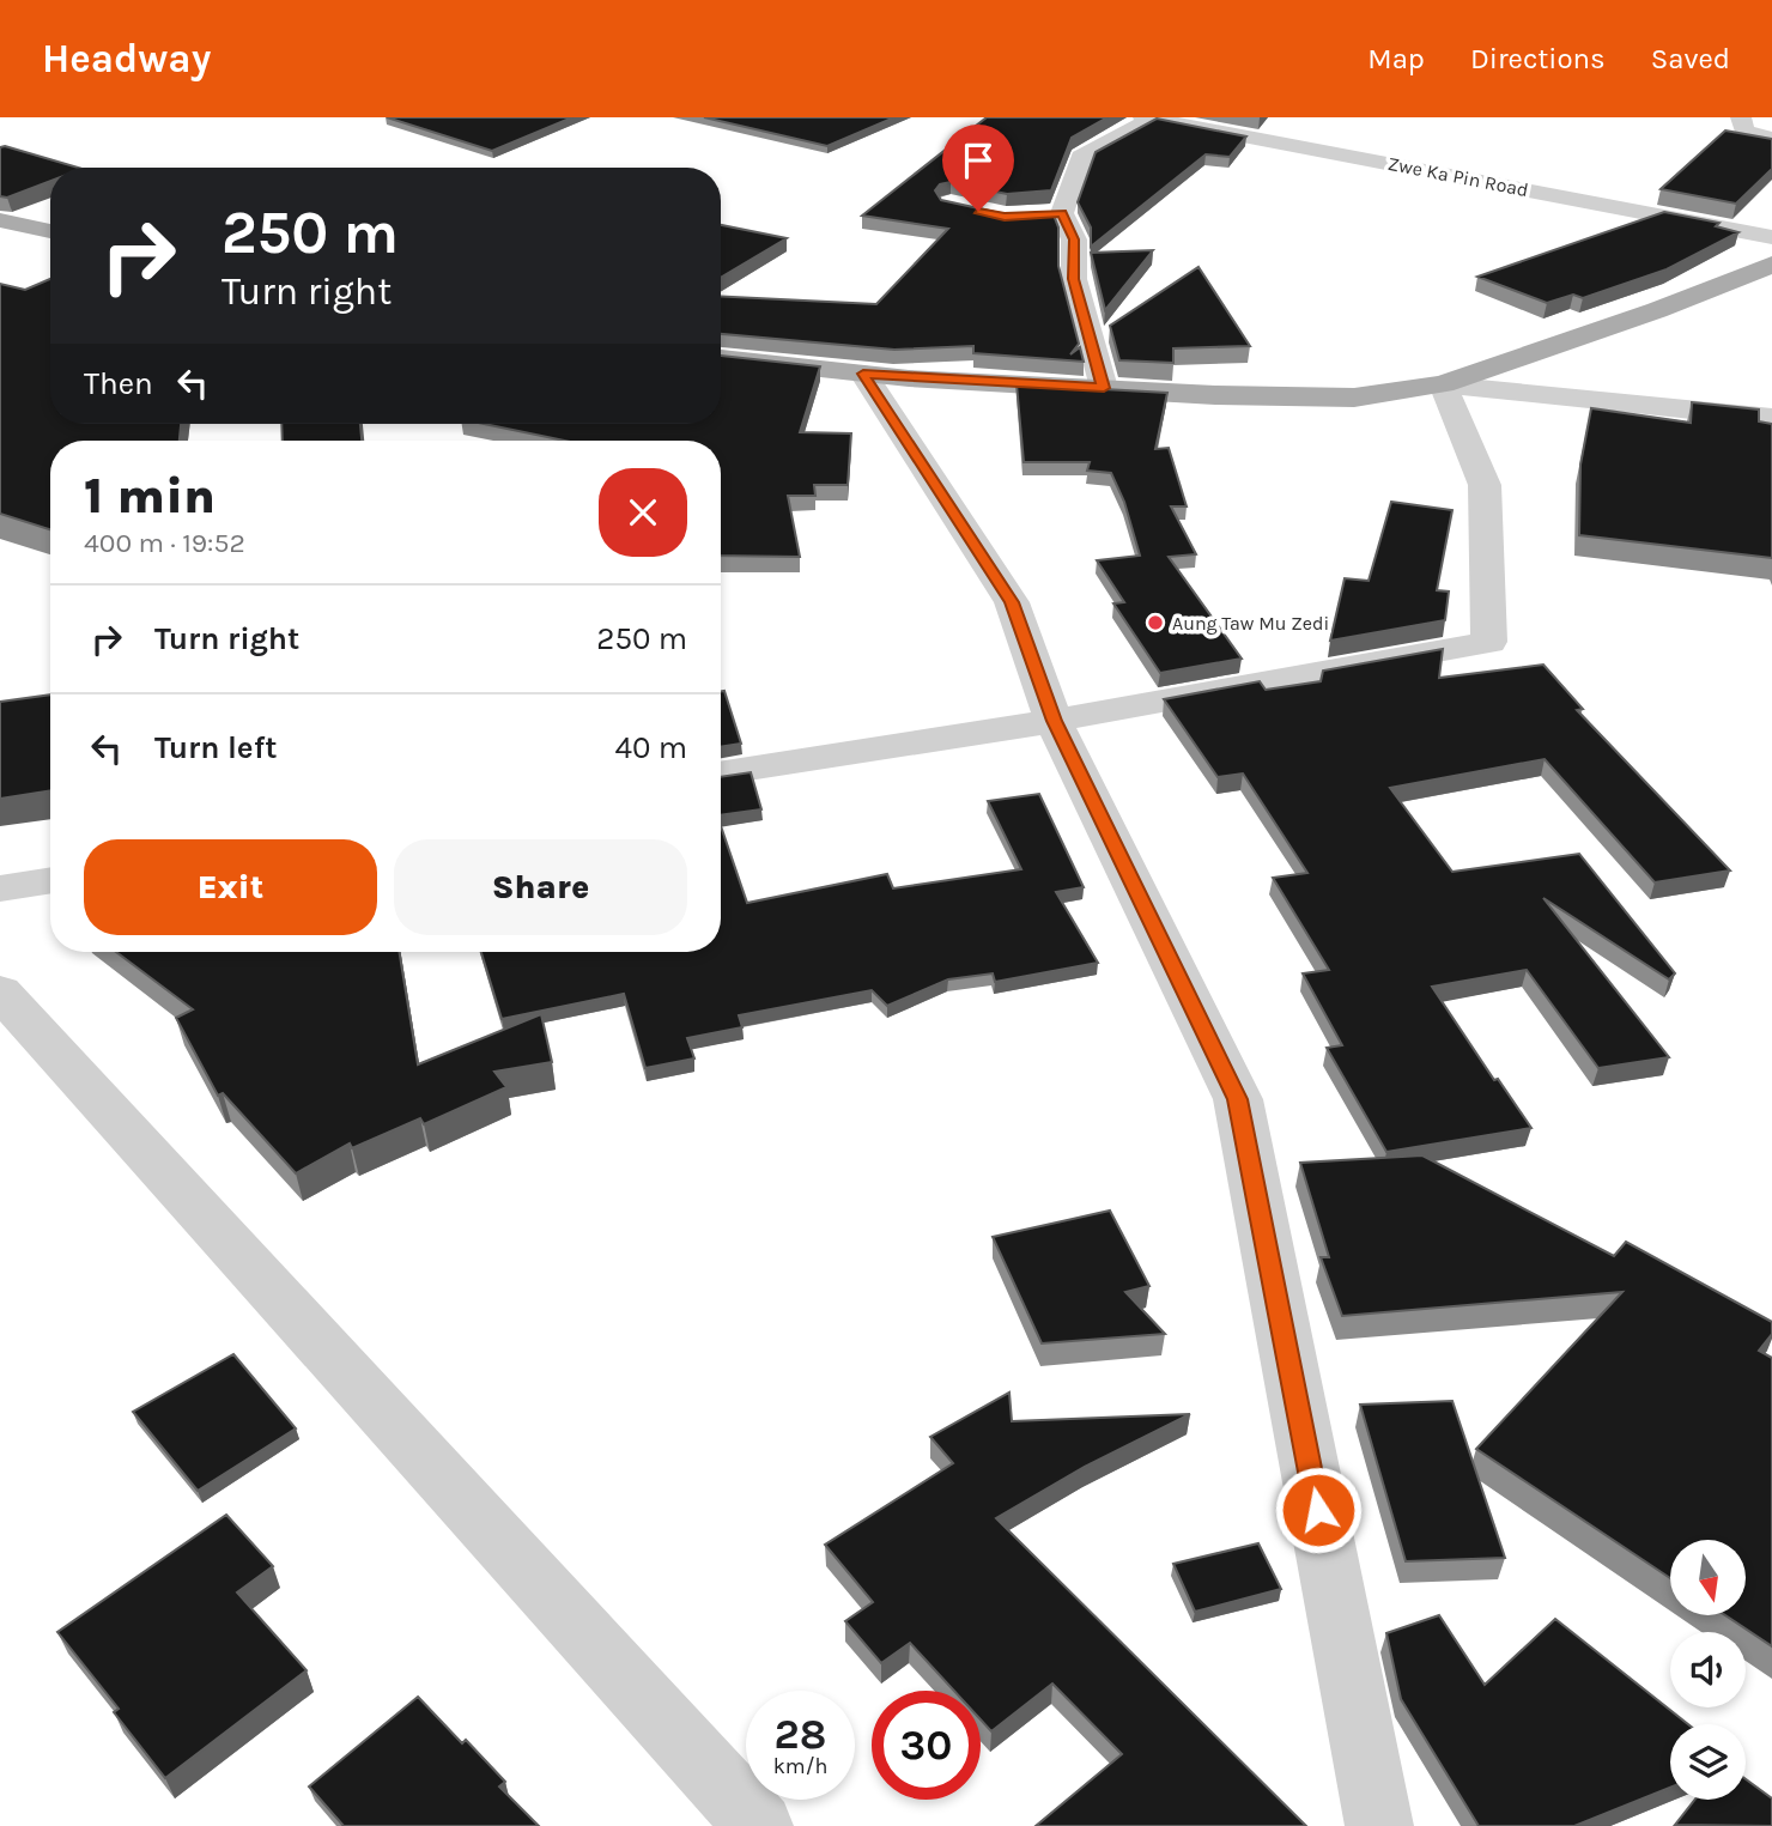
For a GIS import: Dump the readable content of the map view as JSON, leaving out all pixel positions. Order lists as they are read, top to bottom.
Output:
{
  "streets": {
    "street": ["Zwe Ka Pin Road"]
  },
  "places": ["Aung Taw Mu Zedi"],
  "north": "bottom",
  "page": {
    "header": "Headway",
    "nav": ["Map", "Directions", "Saved"],
    "turn": ["250 m", "Turn right"],
    "then": "Then",
    "heading": ["1 min", "400 m · 19:52"],
    "list": [
      {
        "name": "Turn right",
        "value": "250 m"
      },
      {
        "name": "Turn left",
        "value": "40 m"
      }
    ],
    "buttons": ["Exit", "Share"],
    "speed": "28 km/h",
    "limit": "30"
  }
}
